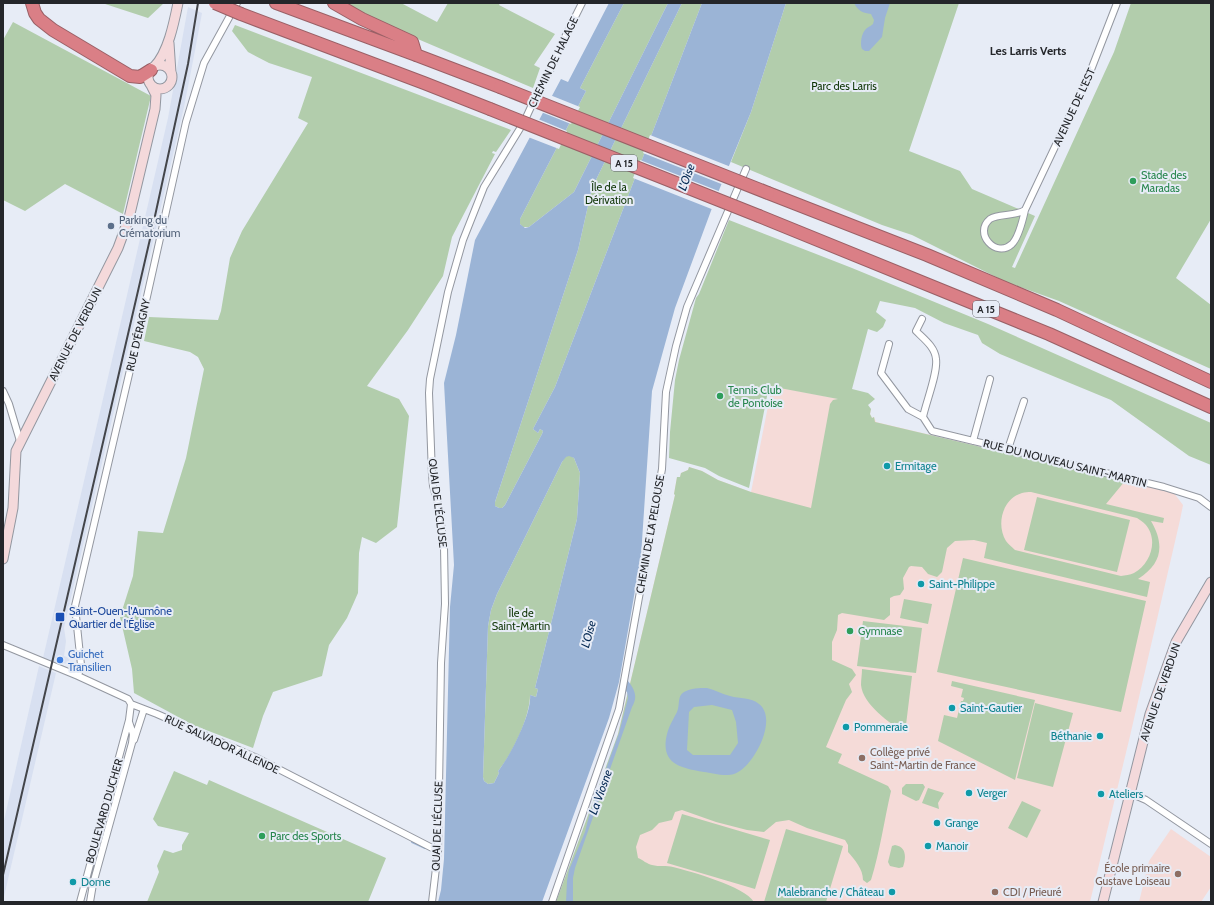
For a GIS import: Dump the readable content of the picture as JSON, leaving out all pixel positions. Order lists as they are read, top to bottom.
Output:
{
  "streets": {
    "highway": ["A 15"],
    "main road": ["AVENUE DE VERDUN"],
    "street": [
      "CHEMIN DE HALAGE",
      "AVENUE DE L'EST",
      "RUE D'ÉRAGNY",
      "RUE DU NOUVEAU SAINT-MARTIN",
      "QUAI DE L'ÉCLUSE",
      "CHEMIN DE LA PELOUSE",
      "RUE SALVADOR ALLENDE",
      "BOULEVARD DUCHER"
    ]
  },
  "crossings": [
    ["CHEMIN DE HALAGE", "QUAI DE L'ÉCLUSE"],
    ["A 15", "RUE D'ÉRAGNY"],
    ["RUE D'ÉRAGNY", "RUE SALVADOR ALLENDE"],
    ["QUAI DE L'ÉCLUSE", "RUE SALVADOR ALLENDE"],
    ["RUE SALVADOR ALLENDE", "BOULEVARD DUCHER"]
  ],
  "districts": ["Les Larris Verts"],
  "water": ["L'Oise", "La Viosne"],
  "parks": ["Parc des Larris", "Île de la Dérivation", "Île de Saint-Martin"],
  "places": {
    "other": [
      "Stade des Maradas",
      "Parking du Crématorium",
      "Tennis Club de Pontoise",
      "Ermitage",
      "Saint-Philippe",
      "Gymnase",
      "Guichet Transilien",
      "Saint-Gautier",
      "Pommeraie",
      "Béthanie",
      "Collège privé Saint-Martin de France",
      "Verger",
      "Ateliers",
      "Grange",
      "Parc des Sports",
      "Manoir",
      "École primaire Gustave Loiseau",
      "Dome",
      "Malebranche / Château",
      "CDI / Prieuré"
    ],
    "transit": ["Saint-Ouen-l'Aumône Quartier de l'Église"]
  }
}
